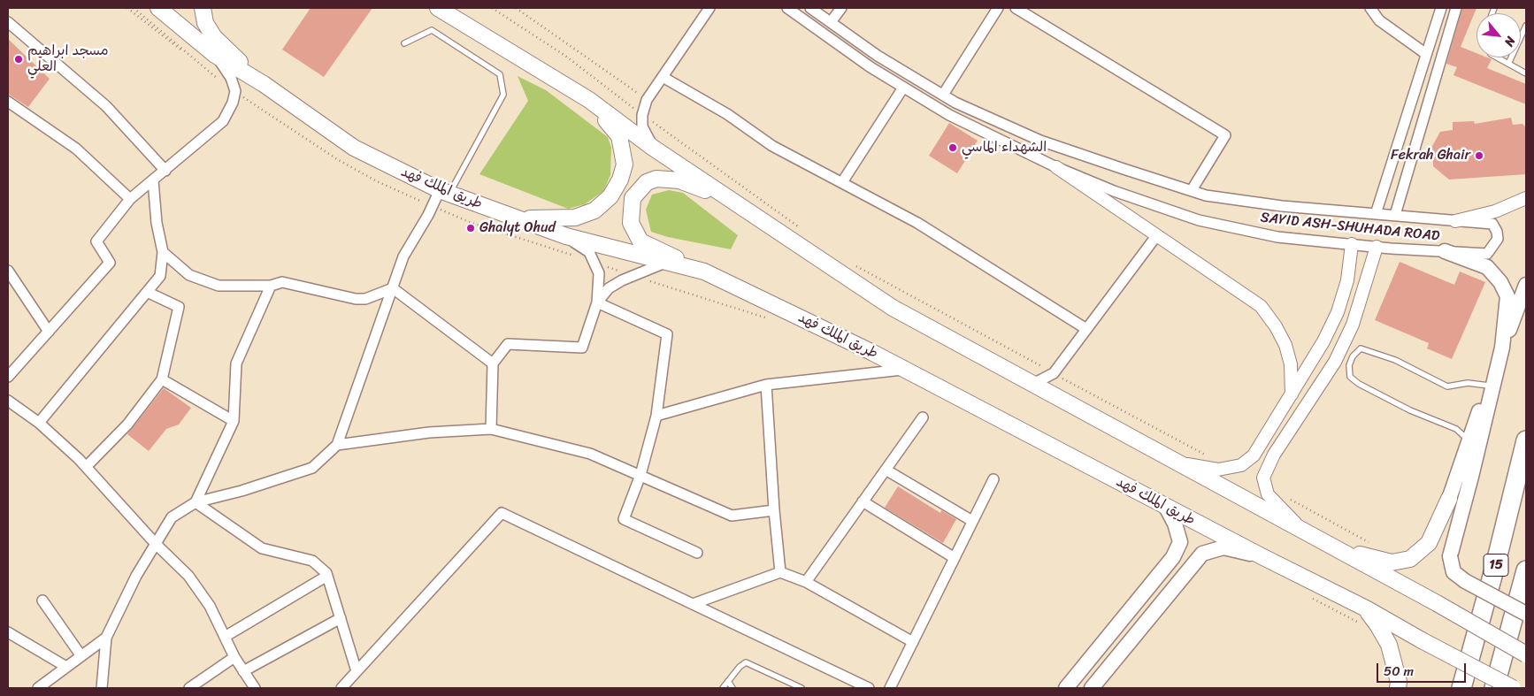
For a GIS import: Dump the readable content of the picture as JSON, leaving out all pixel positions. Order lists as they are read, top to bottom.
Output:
{
  "streets": {
    "highway": ["15"],
    "main road": ["طريق الملك فهد"],
    "street": ["SAYID ASH-SHUHADA ROAD"]
  },
  "places": [
    "مسجد ابراهيم العلي",
    "الشهداء الماسي",
    "Fekrah Ghair",
    "Ghalyt Ohud"
  ],
  "scale_bar": "50 m",
  "north": "bottom right"
}
